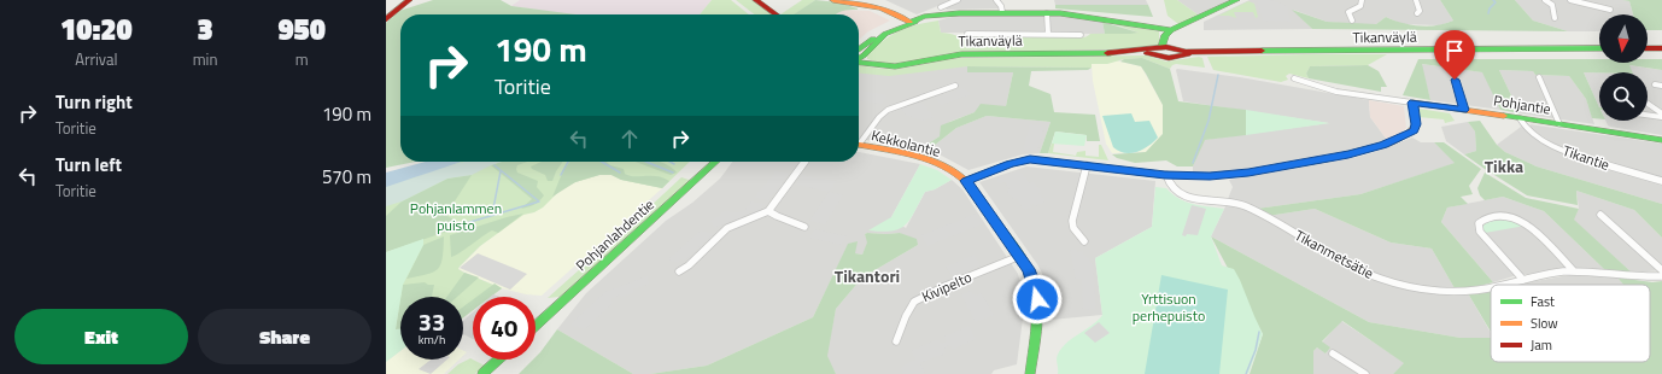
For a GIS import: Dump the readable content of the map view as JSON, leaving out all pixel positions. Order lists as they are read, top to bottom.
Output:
{
  "streets": {
    "street": [
      "Tikanväylä",
      "Pohjantie",
      "Kekkolantie",
      "Tikantie",
      "Pohjanlahdentie",
      "Tikanmetsätie",
      "Kivipelto"
    ]
  },
  "crossings": [
    ["Pohjantie", "Tikantie"],
    ["Kekkolantie", "Kivipelto"]
  ],
  "districts": ["Tikka", "Tikantori"],
  "parks": ["Pohjanlammen puisto", "Yrttisuon perhepuisto"],
  "legend": ["Fast", "Slow", "Jam"],
  "north": "bottom",
  "page": {
    "eta": [
      "10:20",
      "Arrival",
      "3",
      "min",
      "950",
      "m"
    ],
    "turn": ["190 m", "Toritie"],
    "list": [
      {
        "name": "Turn right",
        "note": "Toritie",
        "value": "190 m"
      },
      {
        "name": "Turn left",
        "note": "Toritie",
        "value": "570 m"
      }
    ],
    "speed": "33 km/h",
    "limit": "40",
    "buttons": ["Exit", "Share"]
  }
}
